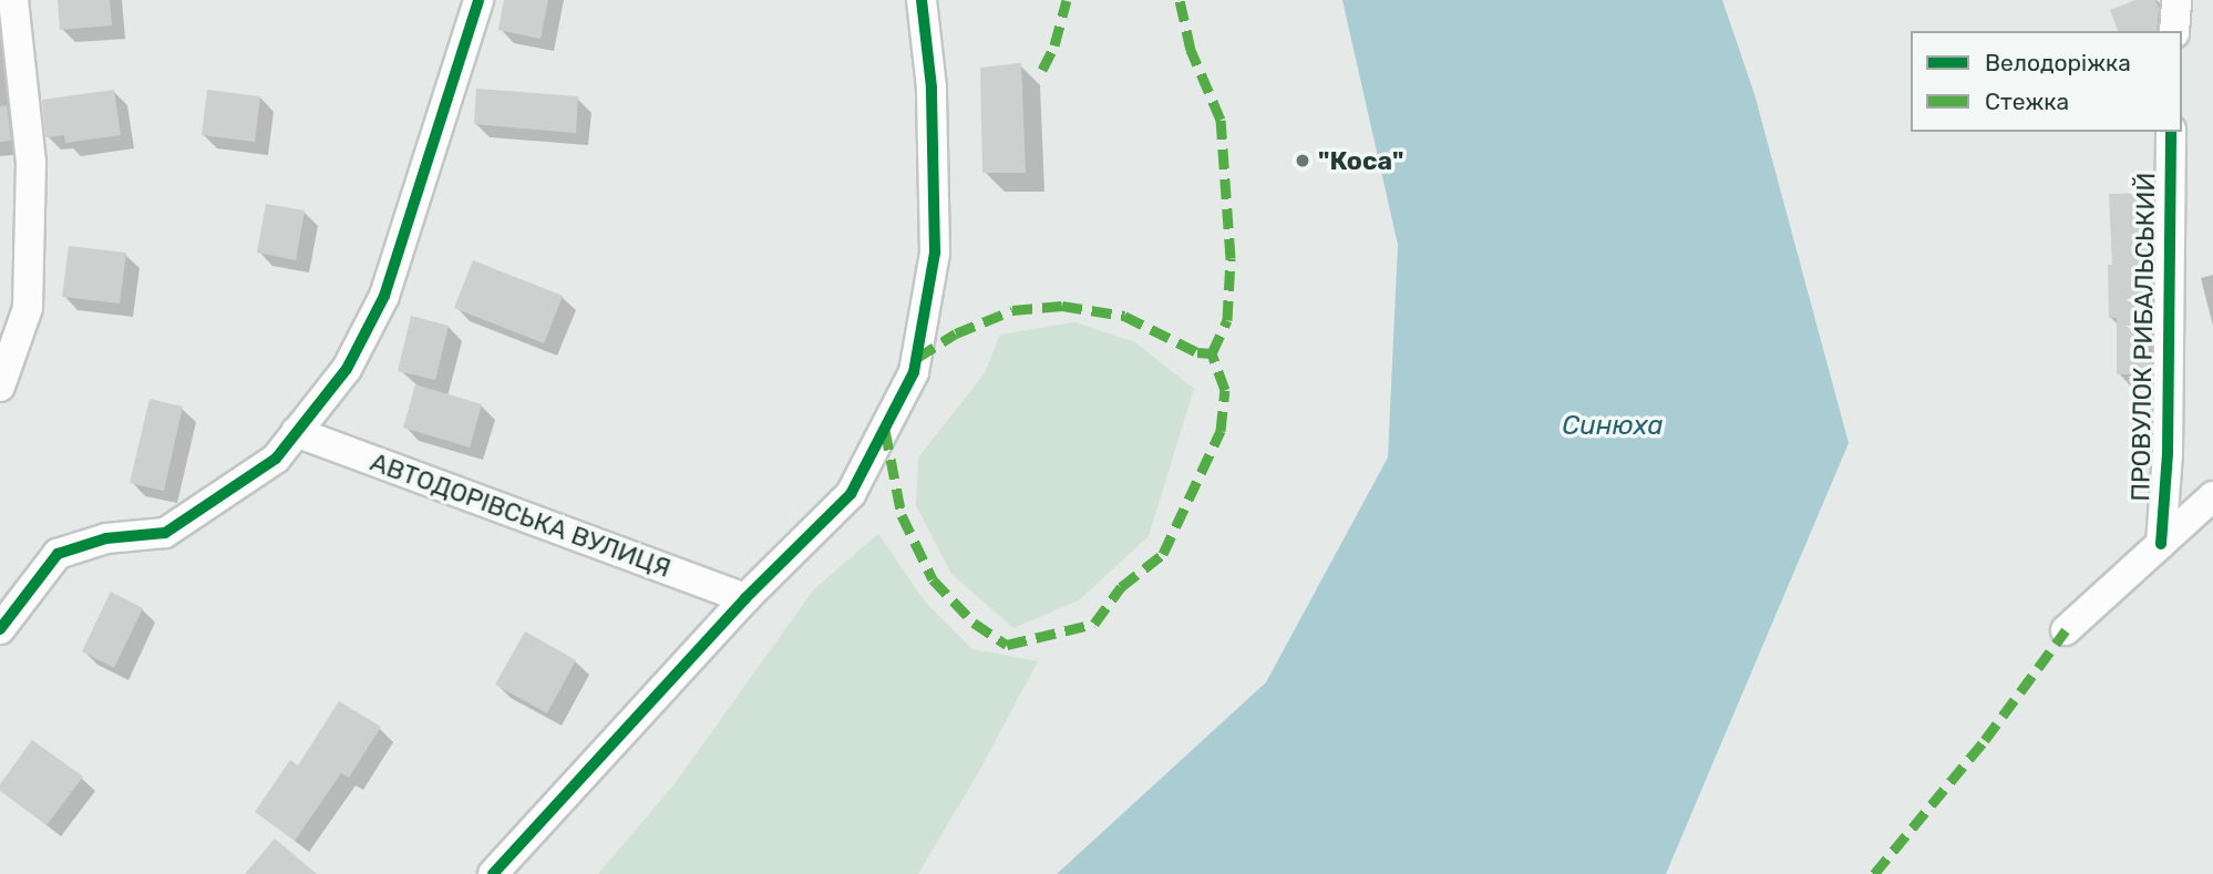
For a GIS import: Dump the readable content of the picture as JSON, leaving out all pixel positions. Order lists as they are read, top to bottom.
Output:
{
  "streets": {
    "street": ["ПРОВУЛОК РИБАЛЬСЬКИЙ", "АВТОДОРІВСЬКА ВУЛИЦЯ"]
  },
  "water": ["Синюха"],
  "places": ["\"Коса\""],
  "legend": ["Велодоріжка", "Стежка"]
}
